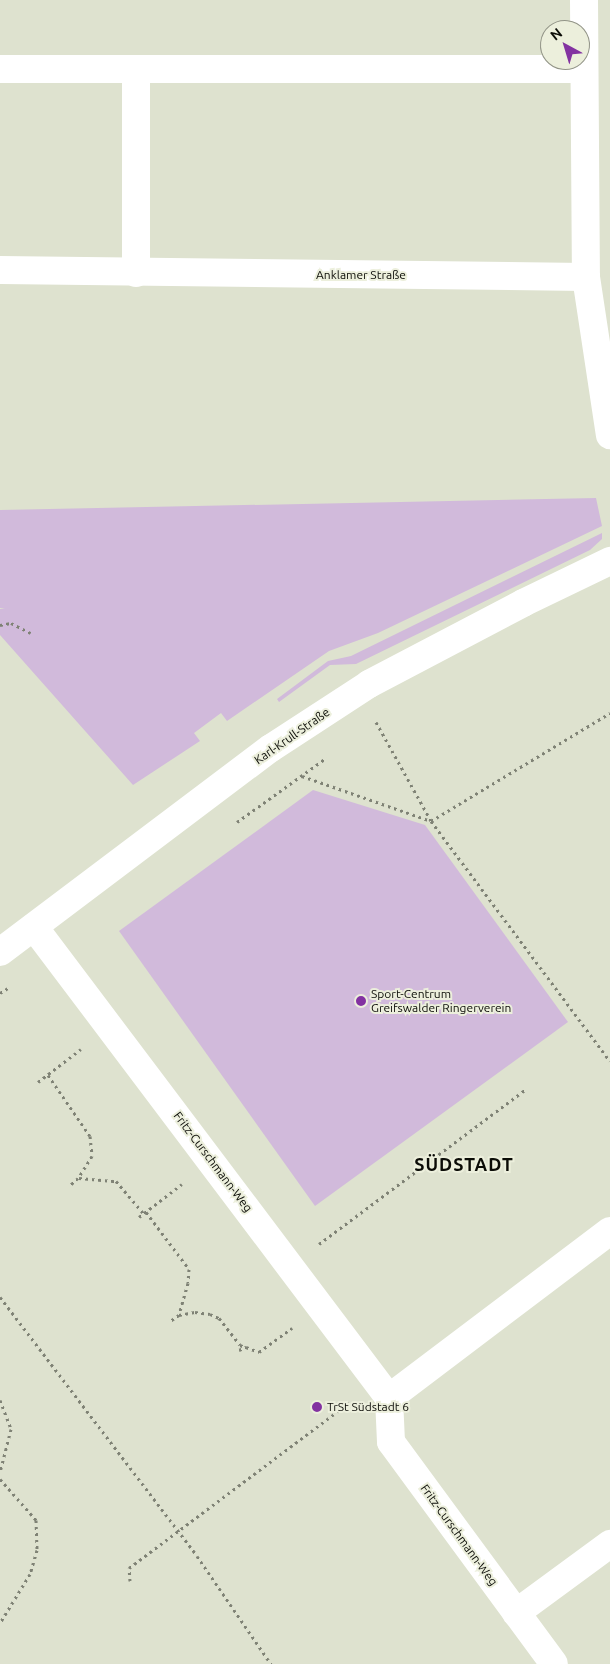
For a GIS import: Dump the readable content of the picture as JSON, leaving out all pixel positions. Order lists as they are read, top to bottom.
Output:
{
  "streets": {
    "street": ["Anklamer Straße", "Karl-Krull-Straße", "Fritz-Curschmann-Weg"]
  },
  "crossings": [
    ["Karl-Krull-Straße", "Fritz-Curschmann-Weg"]
  ],
  "districts": ["SÜDSTADT"],
  "places": ["Sport-Centrum Greifswalder Ringerverein", "TrSt Südstadt 6"],
  "north": "top left"
}
